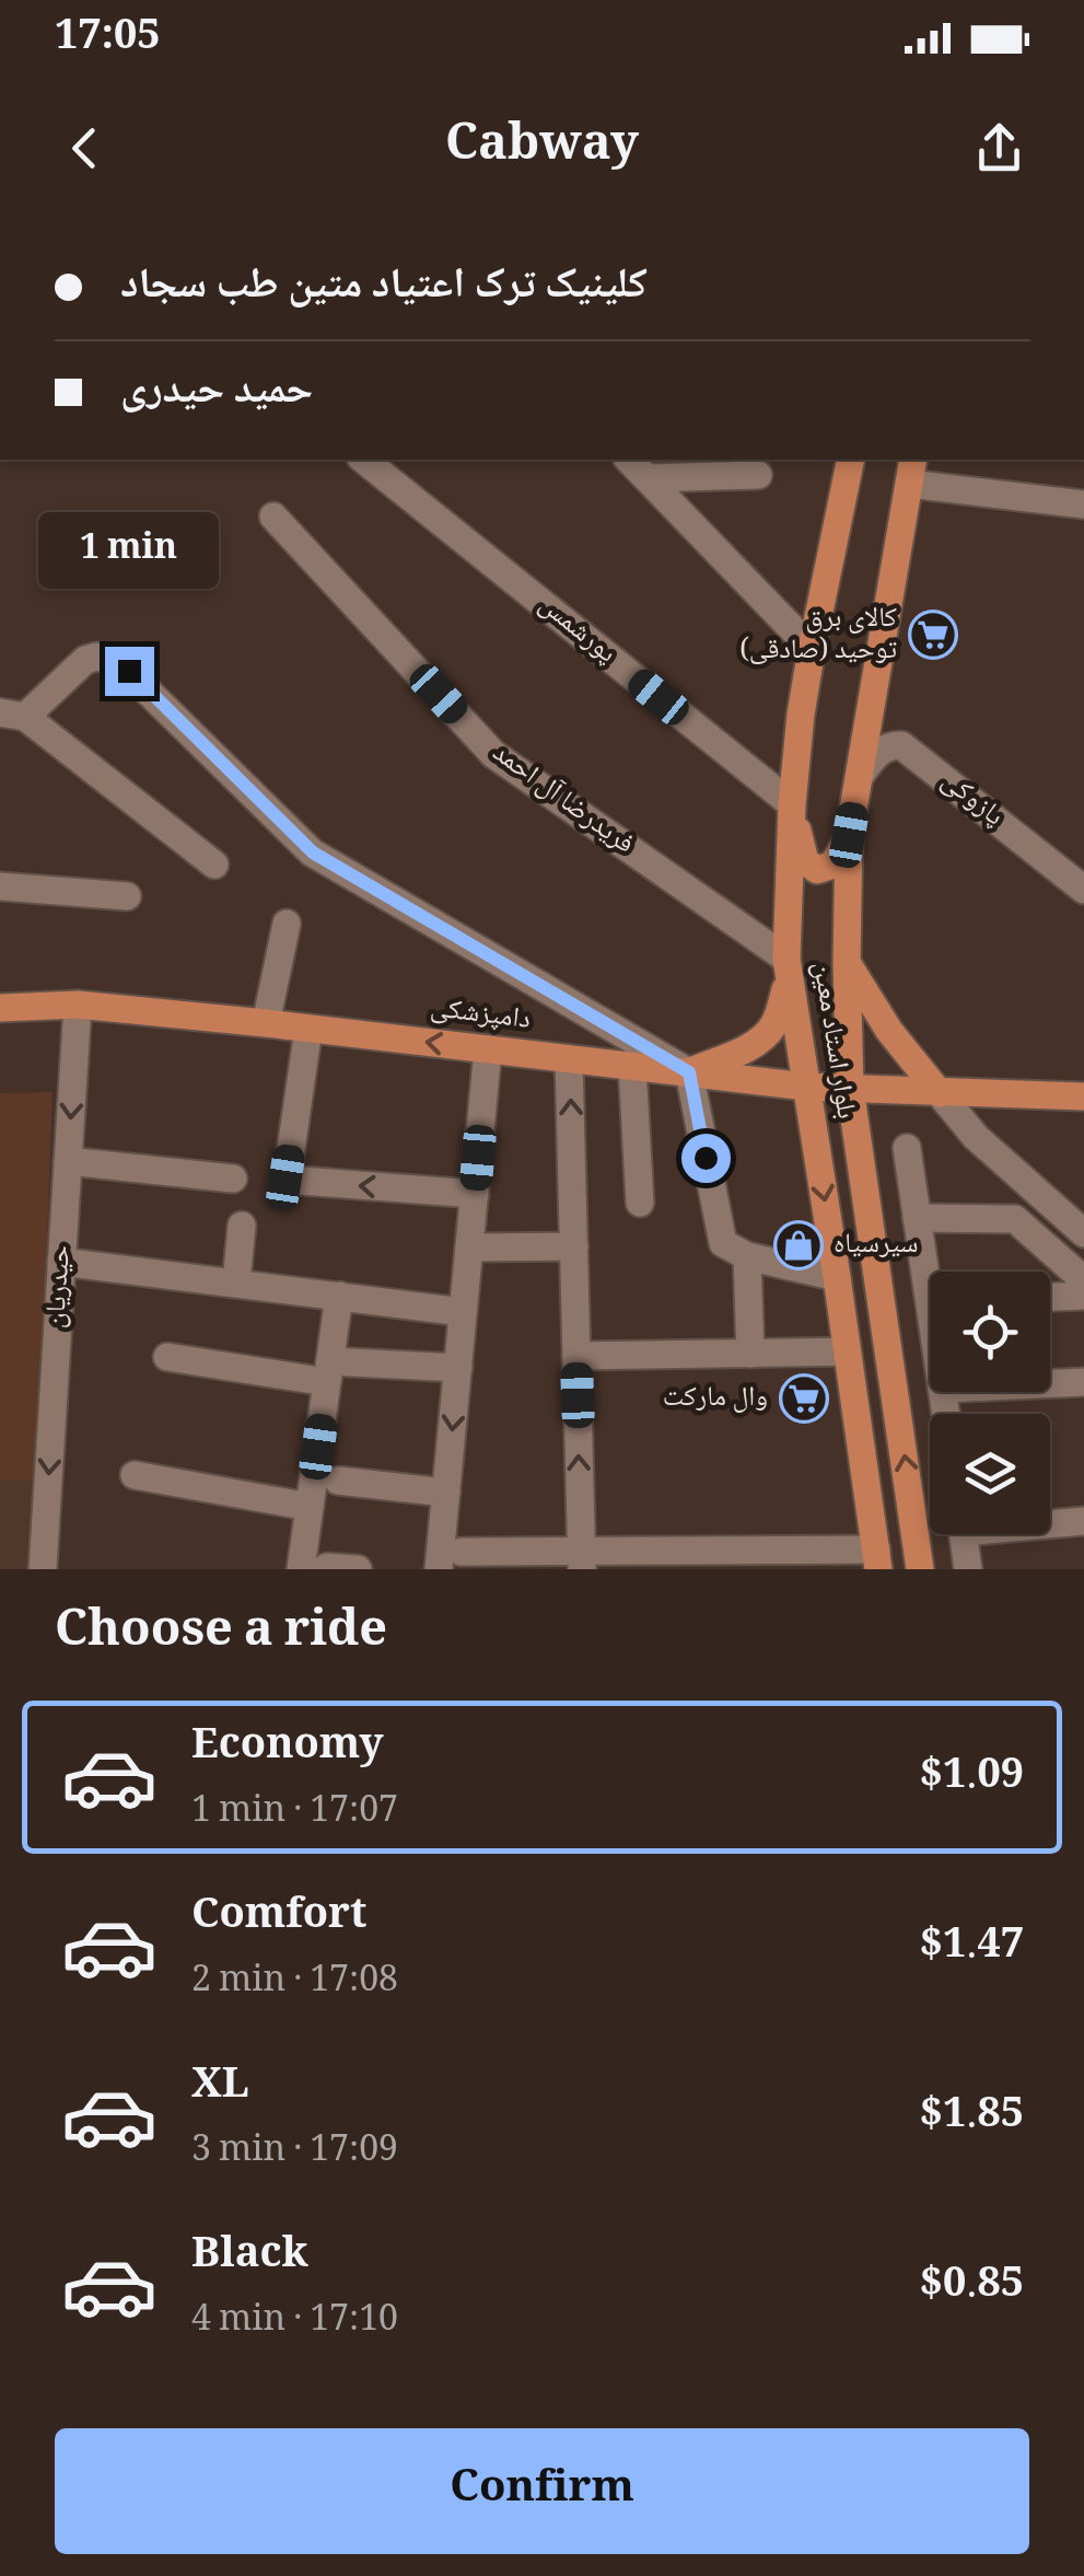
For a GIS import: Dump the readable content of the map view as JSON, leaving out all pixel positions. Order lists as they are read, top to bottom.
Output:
{
  "streets": {
    "main road": ["دامپزشکی", "بلوار استاد معین"],
    "street": [
      "پورشمس",
      "فریدرضا آل احمد",
      "پازوکی",
      "حیدریان"
    ]
  },
  "crossings": [
    ["پورشمس", "بلوار استاد معین"],
    ["فریدرضا آل احمد", "بلوار استاد معین"],
    ["پازوکی", "بلوار استاد معین"],
    ["دامپزشکی", "بلوار استاد معین"],
    ["دامپزشکی", "حیدریان"]
  ],
  "one_way": ["حیدریان"],
  "places": {
    "supermarket": ["کالای برق توحید (صادقی)", "وال مارکت"],
    "shop": ["سیرسیاه"]
  },
  "page": {
    "status": "17:05",
    "header": "Cabway",
    "banner": ["کلینیک ترک اعتیاد متین طب سجاد", "حمید حیدری"],
    "bubble": "1 min",
    "heading": "Choose a ride",
    "list": [
      {
        "name": "Economy",
        "note": "1 min · 17:07",
        "value": "$1.09"
      },
      {
        "name": "Comfort",
        "note": "2 min · 17:08",
        "value": "$1.47"
      },
      {
        "name": "XL",
        "note": "3 min · 17:09",
        "value": "$1.85"
      },
      {
        "name": "Black",
        "note": "4 min · 17:10",
        "value": "$0.85"
      }
    ],
    "buttons": "Confirm"
  }
}
